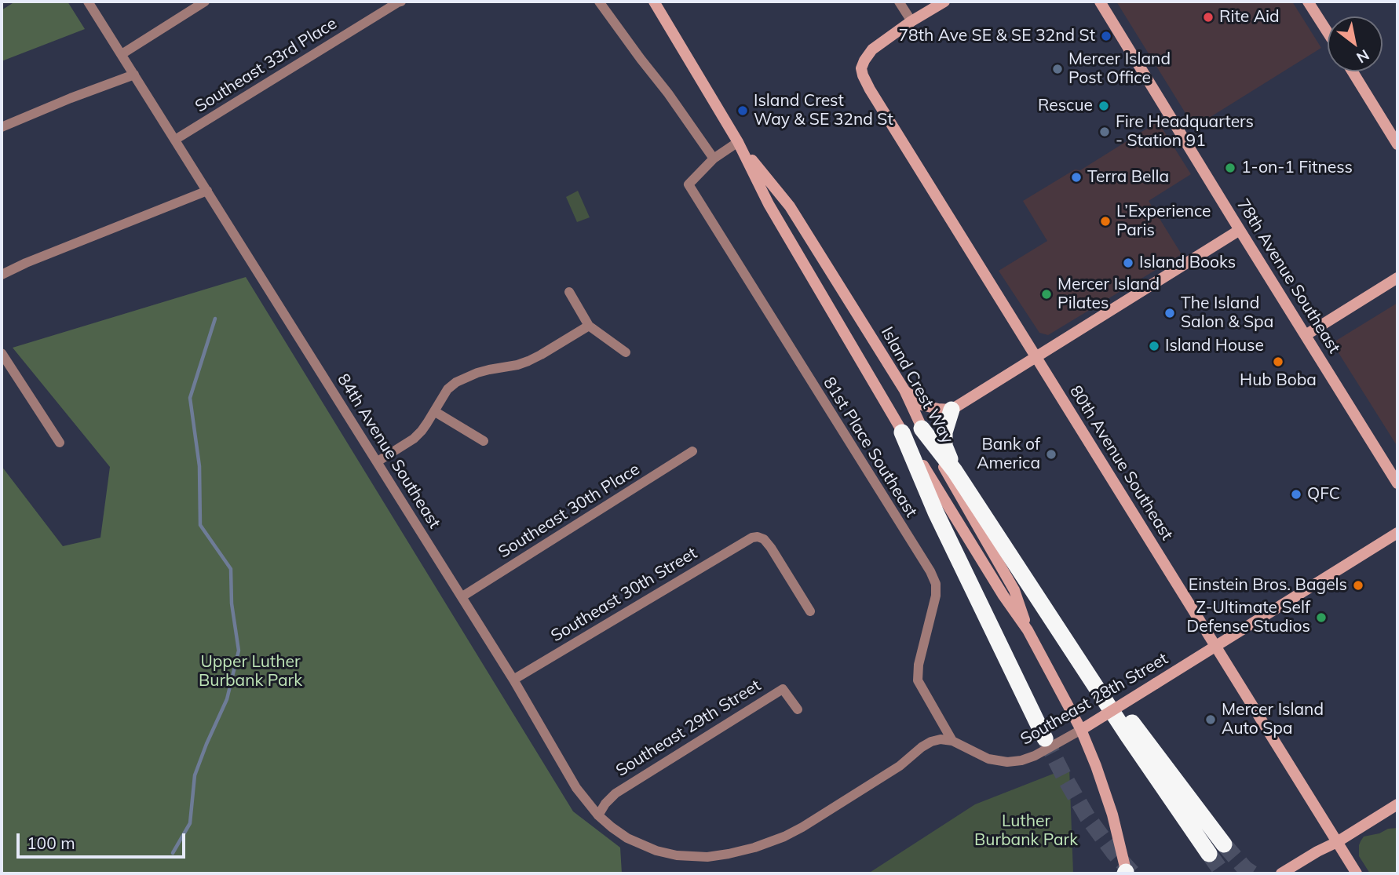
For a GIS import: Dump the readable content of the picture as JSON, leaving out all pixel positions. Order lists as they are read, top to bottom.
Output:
{
  "streets": {
    "street": [
      "Southeast 33rd Place",
      "78th Avenue Southeast",
      "Island Crest Way",
      "81st Place Southeast",
      "84th Avenue Southeast",
      "80th Avenue Southeast",
      "Southeast 30th Place",
      "Southeast 30th Street",
      "Southeast 28th Street",
      "Southeast 29th Street"
    ]
  },
  "crossings": [
    ["Southeast 33rd Place", "84th Avenue Southeast"],
    ["Island Crest Way", "Southeast 28th Street"],
    ["81st Place Southeast", "84th Avenue Southeast"],
    ["81st Place Southeast", "Southeast 28th Street"],
    ["84th Avenue Southeast", "Southeast 30th Place"],
    ["84th Avenue Southeast", "Southeast 30th Street"],
    ["84th Avenue Southeast", "Southeast 28th Street"],
    ["84th Avenue Southeast", "Southeast 29th Street"],
    ["80th Avenue Southeast", "Southeast 28th Street"]
  ],
  "parks": ["Upper Luther Burbank Park", "Luther Burbank Park"],
  "places": [
    "Rite Aid",
    "78th Ave SE & SE 32nd St",
    "Mercer Island Post Office",
    "Rescue",
    "Island Crest Way & SE 32nd St",
    "Fire Headquarters - Station 91",
    "1-on-1 Fitness",
    "Terra Bella",
    "L’Experience Paris",
    "Island Books",
    "Mercer Island Pilates",
    "The Island Salon & Spa",
    "Island House",
    "Hub Boba",
    "Bank of America",
    "QFC",
    "Einstein Bros. Bagels",
    "Z-Ultimate Self Defense Studios",
    "Mercer Island Auto Spa"
  ],
  "scale_bar": "100 m",
  "north": "bottom right"
}
